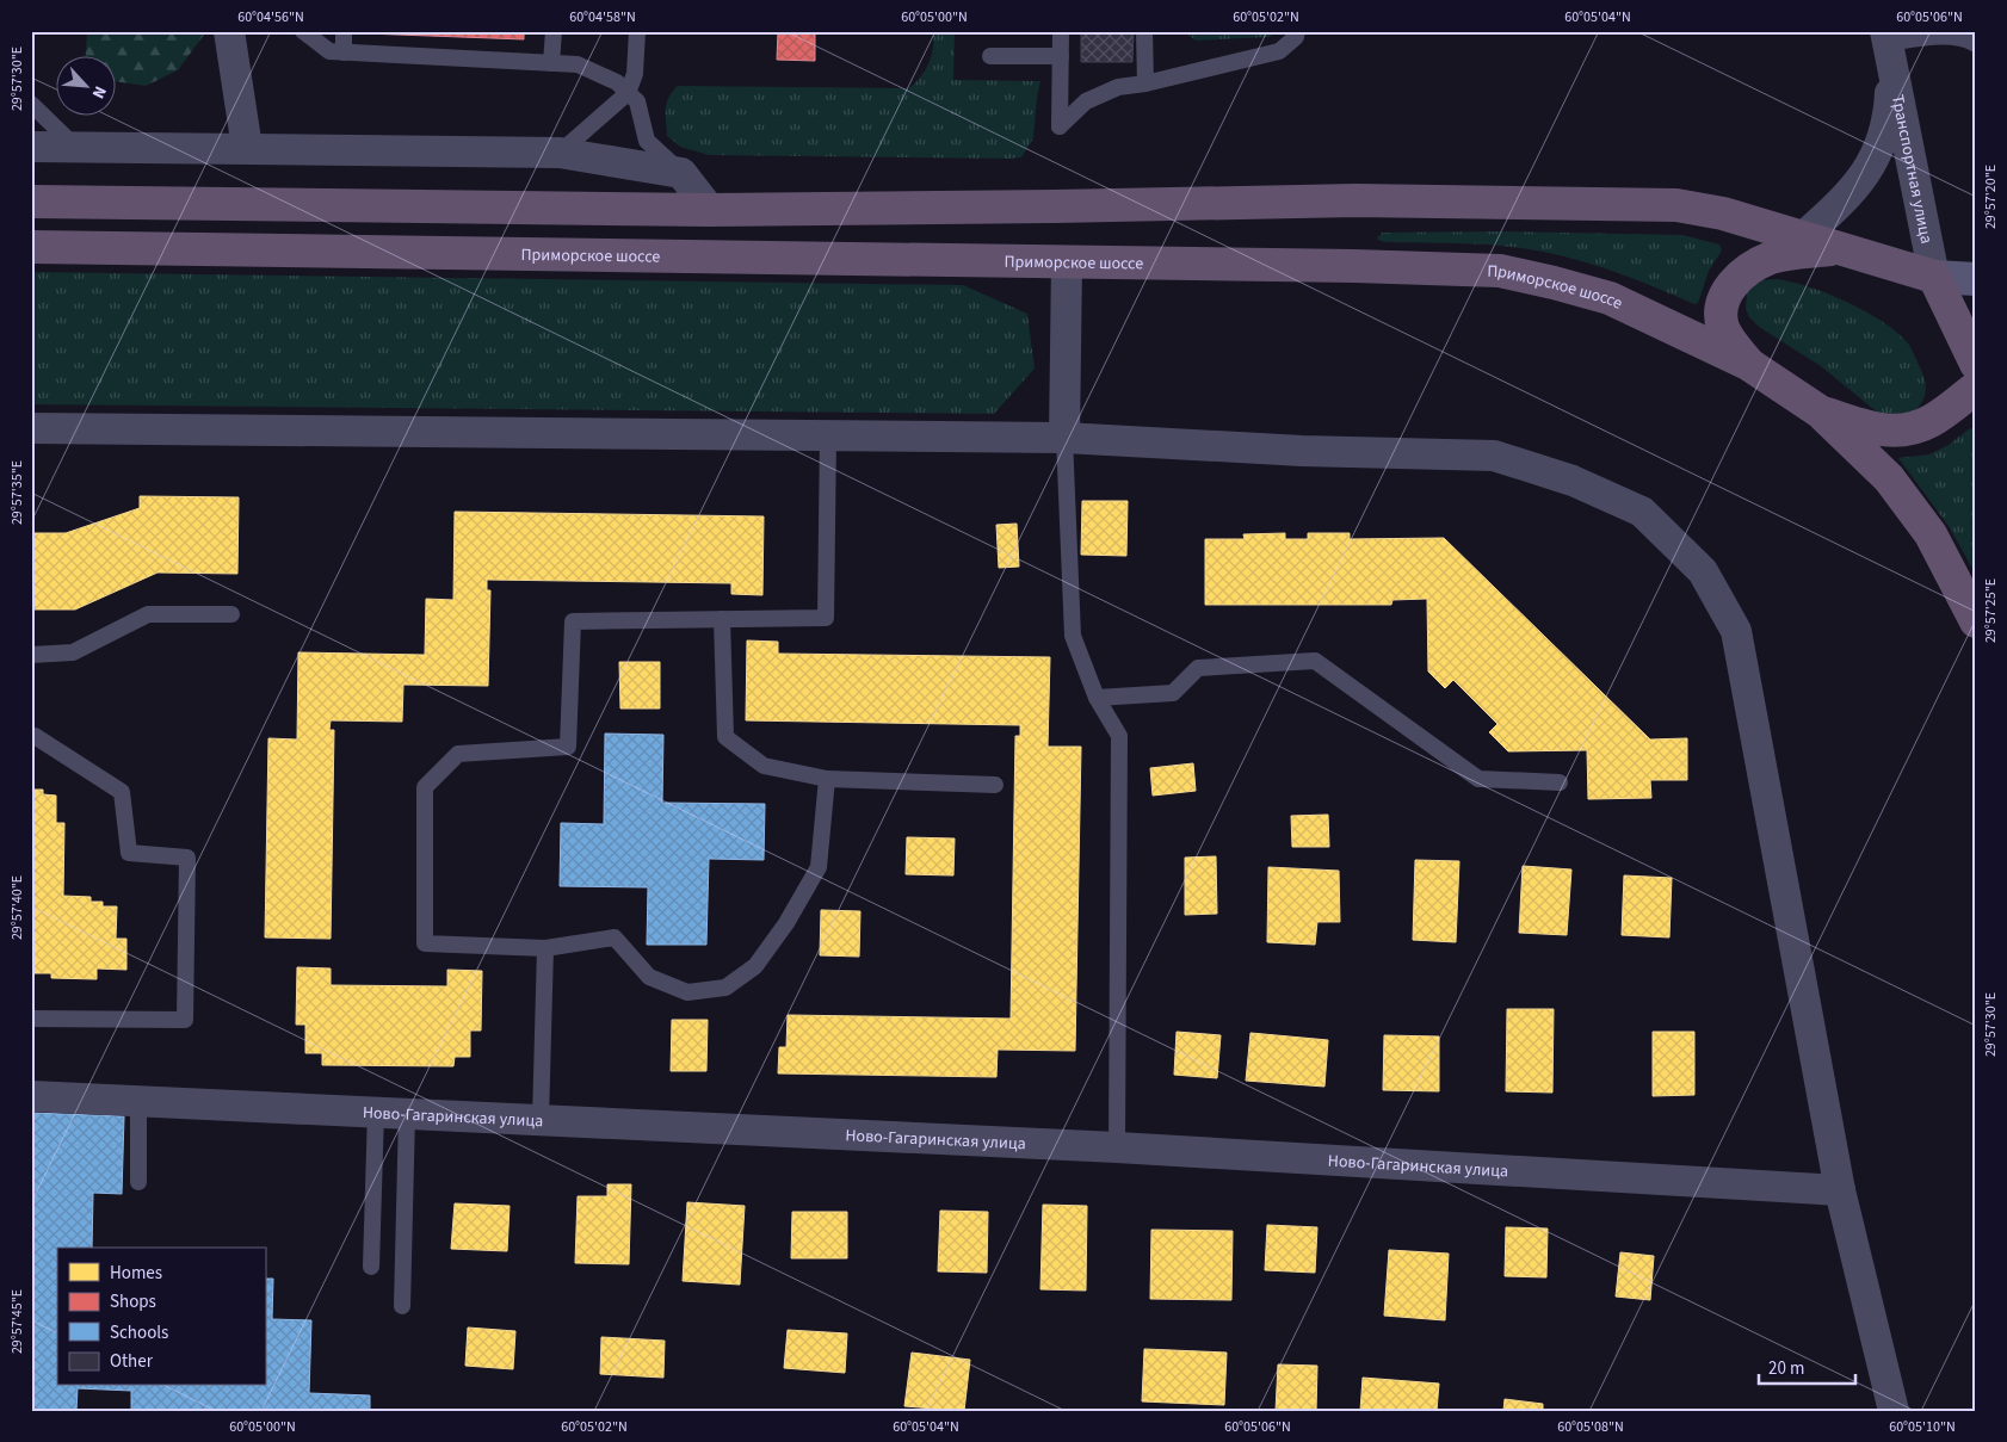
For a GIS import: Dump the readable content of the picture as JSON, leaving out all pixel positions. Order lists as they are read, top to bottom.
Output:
{
  "streets": {
    "highway": ["Приморское шоссе"],
    "street": ["Транспортная улица", "Ново-Гагаринская улица"]
  },
  "legend": [
    "Homes",
    "Shops",
    "Schools",
    "Other"
  ],
  "scale_bar": "20 m",
  "north": "bottom right",
  "coordinates": [
    "60°04'56\"N",
    "60°04'58\"N",
    "60°05'00\"N",
    "60°05'02\"N",
    "60°05'04\"N",
    "60°05'06\"N",
    "29°57'30\"E",
    "29°57'20\"E",
    "29°57'35\"E",
    "29°57'25\"E",
    "29°57'40\"E",
    "29°57'45\"E",
    "60°05'08\"N",
    "60°05'10\"N"
  ]
}
